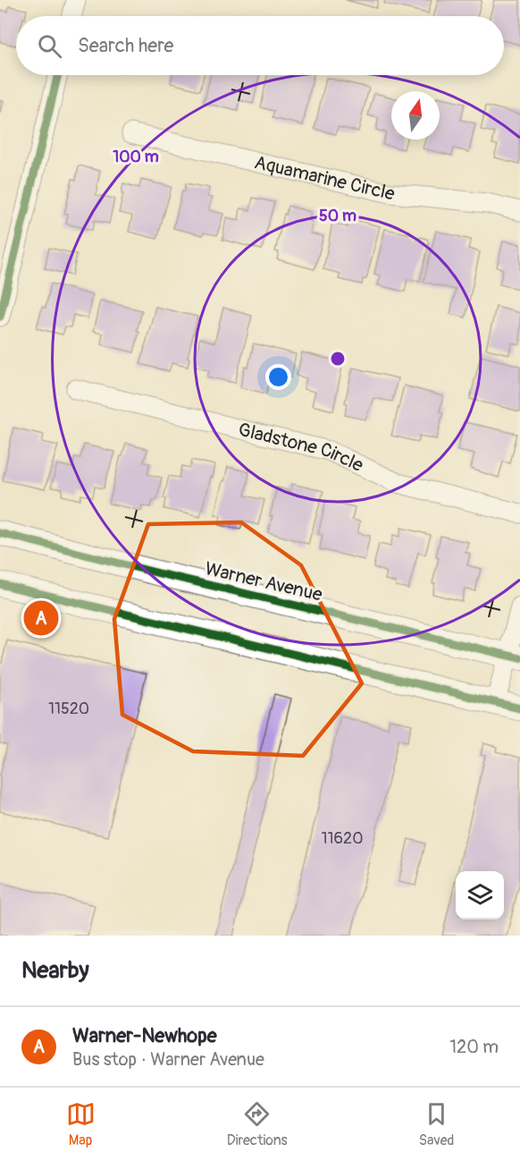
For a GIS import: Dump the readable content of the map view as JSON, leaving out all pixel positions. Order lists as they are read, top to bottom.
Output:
{
  "streets": {
    "main road": ["Warner Avenue"],
    "street": ["Aquamarine Circle", "Gladstone Circle"]
  },
  "house_numbers": ["11520", "11620"],
  "north": "top",
  "page": {
    "search": "Search here",
    "pins": "A",
    "heading": "Nearby",
    "list": [
      {
        "mark": "A",
        "name": "Warner-Newhope",
        "note": "Bus stop · Warner Avenue",
        "value": "120 m"
      }
    ],
    "nav": ["Map", "Directions", "Saved"]
  },
  "rings": ["100 m", "50 m"]
}
